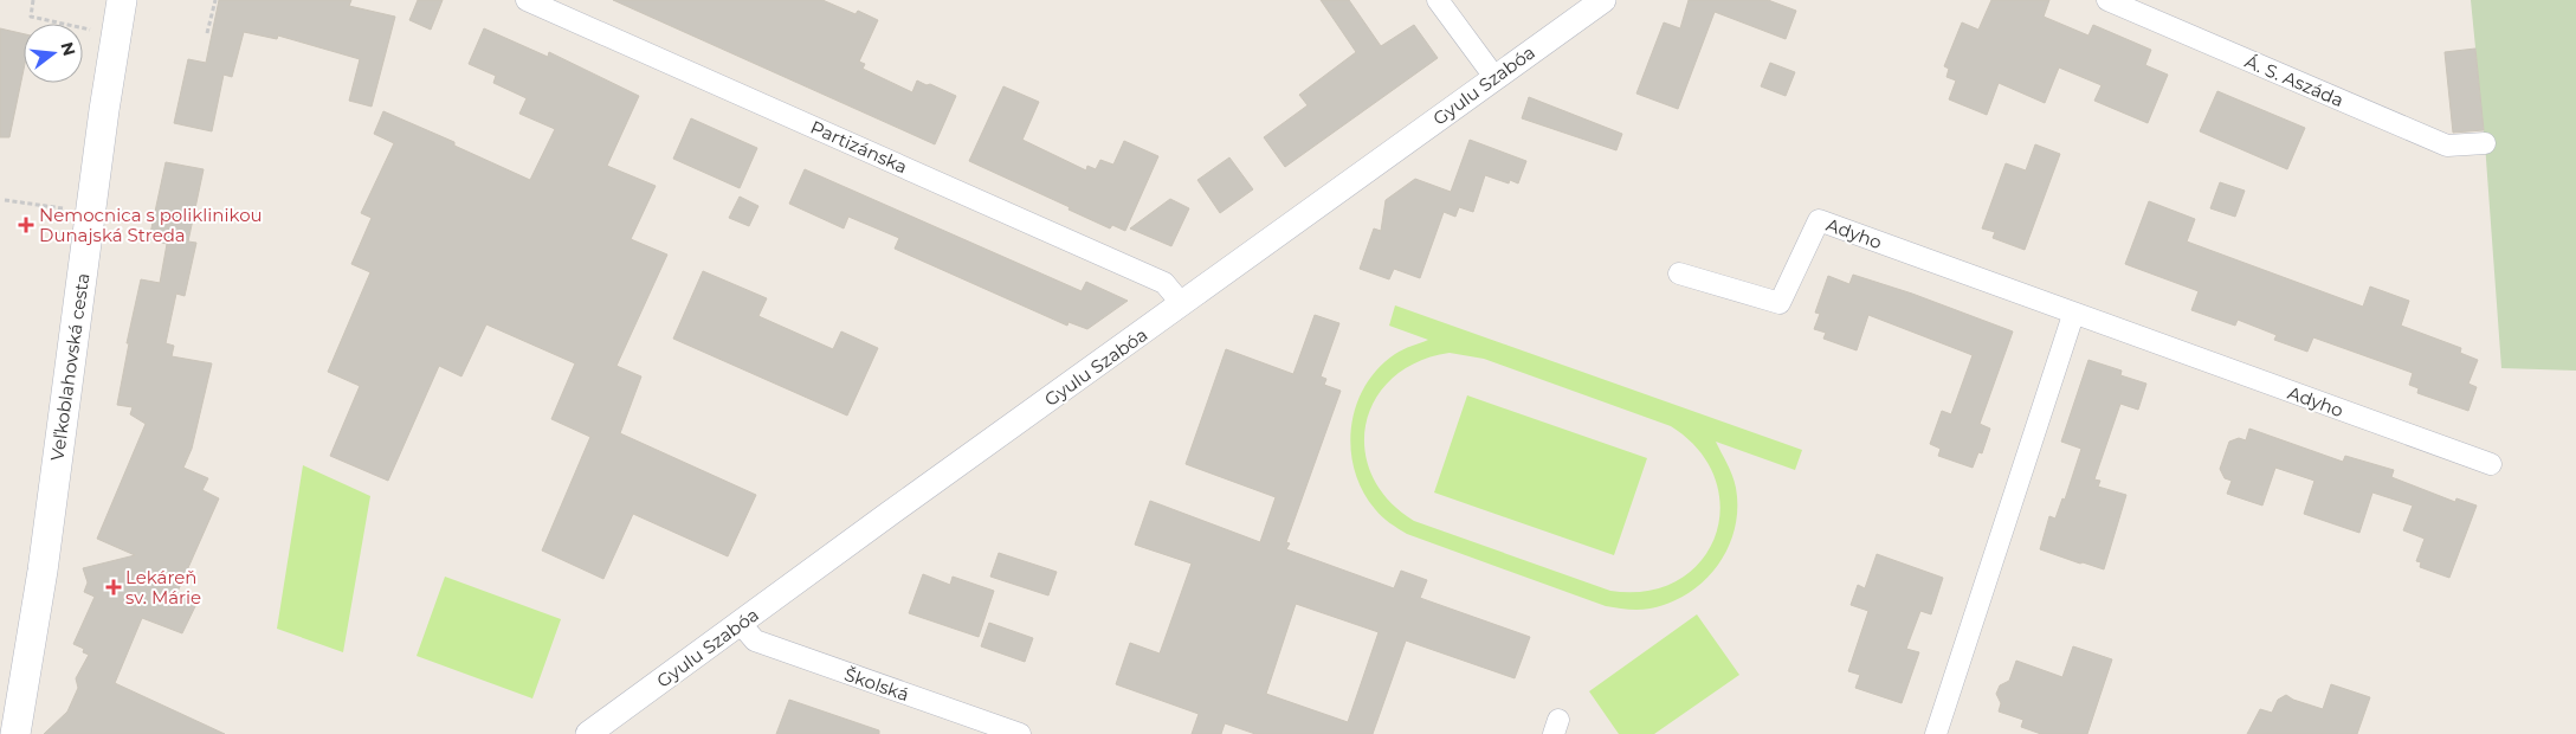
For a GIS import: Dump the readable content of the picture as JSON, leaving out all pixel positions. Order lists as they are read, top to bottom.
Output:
{
  "streets": {
    "main road": ["Veľkoblahovská cesta"],
    "street": [
      "Á. S. Aszáda",
      "Gyulu Szabóa",
      "Partizánska",
      "Adyho",
      "Školská"
    ]
  },
  "crossings": [
    ["Gyulu Szabóa", "Partizánska"],
    ["Gyulu Szabóa", "Školská"]
  ],
  "places": {
    "health": ["Nemocnica s poliklinikou Dunajská Streda", "Lekáreň sv. Márie"]
  },
  "north": "right"
}
